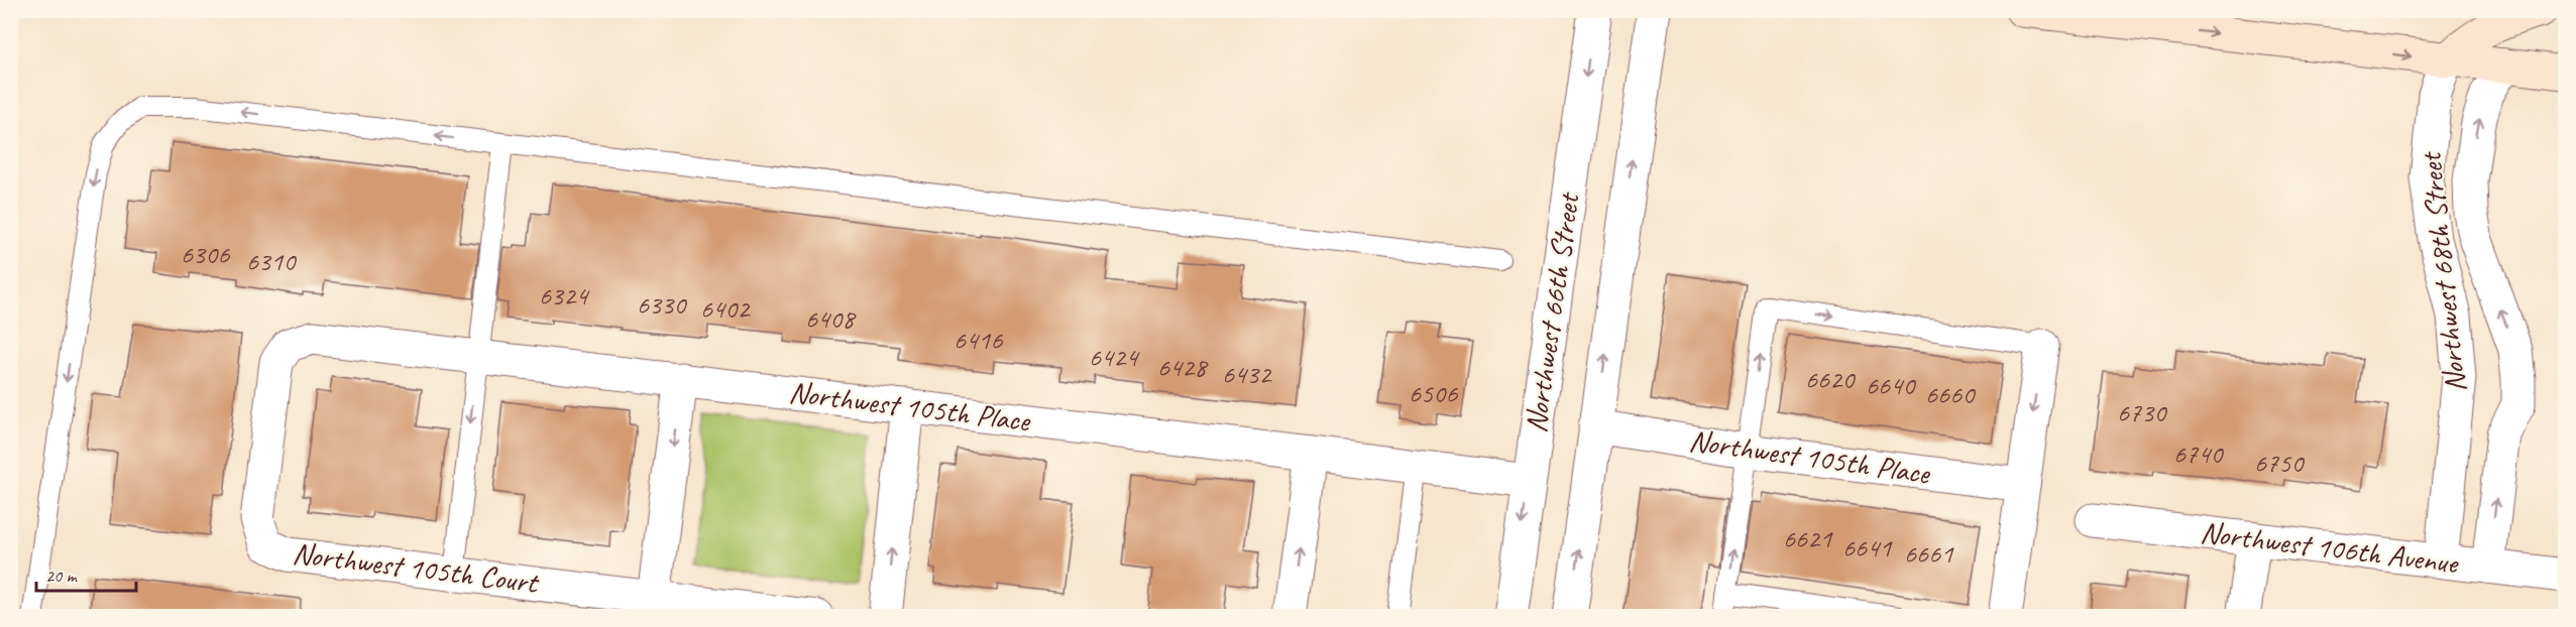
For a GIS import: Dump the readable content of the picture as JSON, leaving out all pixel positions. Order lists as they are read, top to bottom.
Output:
{
  "streets": {
    "street": [
      "Northwest 68th Street",
      "Northwest 66th Street",
      "Northwest 105th Place",
      "Northwest 106th Avenue",
      "Northwest 105th Court"
    ]
  },
  "crossings": [
    ["Northwest 68th Street", "Northwest 106th Avenue"],
    ["Northwest 66th Street", "Northwest 105th Place"],
    ["Northwest 105th Place", "Northwest 105th Court"]
  ],
  "house_numbers": [
    "6306",
    "6310",
    "6324",
    "6330",
    "6402",
    "6408",
    "6416",
    "6424",
    "6428",
    "6432",
    "6620",
    "6640",
    "6506",
    "6660",
    "6730",
    "6740",
    "6750",
    "6621",
    "6641",
    "6661"
  ],
  "scale_bar": "20 m"
}
